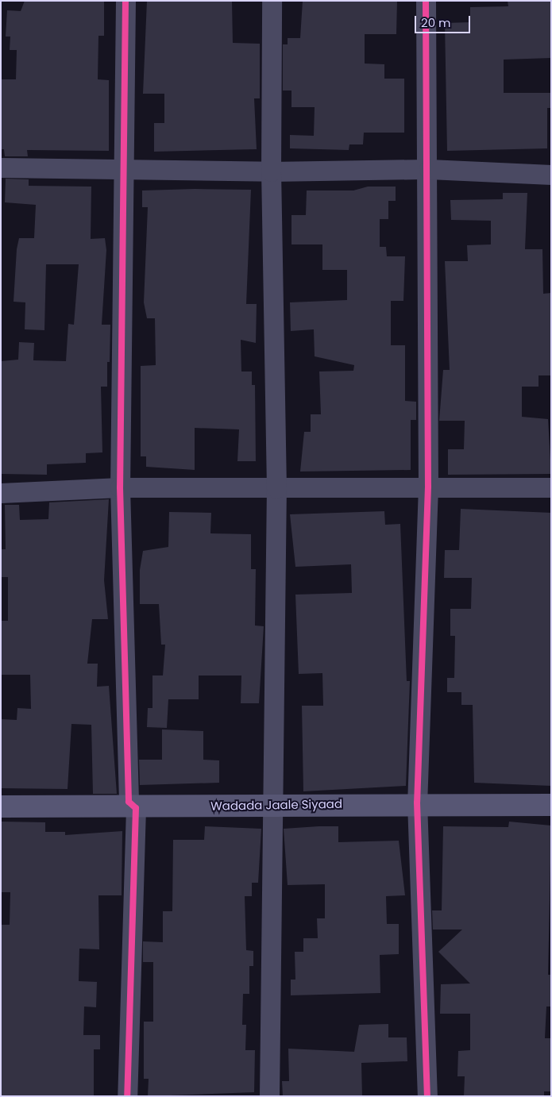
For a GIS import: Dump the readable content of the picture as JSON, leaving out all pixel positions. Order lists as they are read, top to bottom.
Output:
{
  "streets": {
    "main road": ["Wadada Jaale Siyaad"]
  },
  "scale_bar": "20 m"
}
